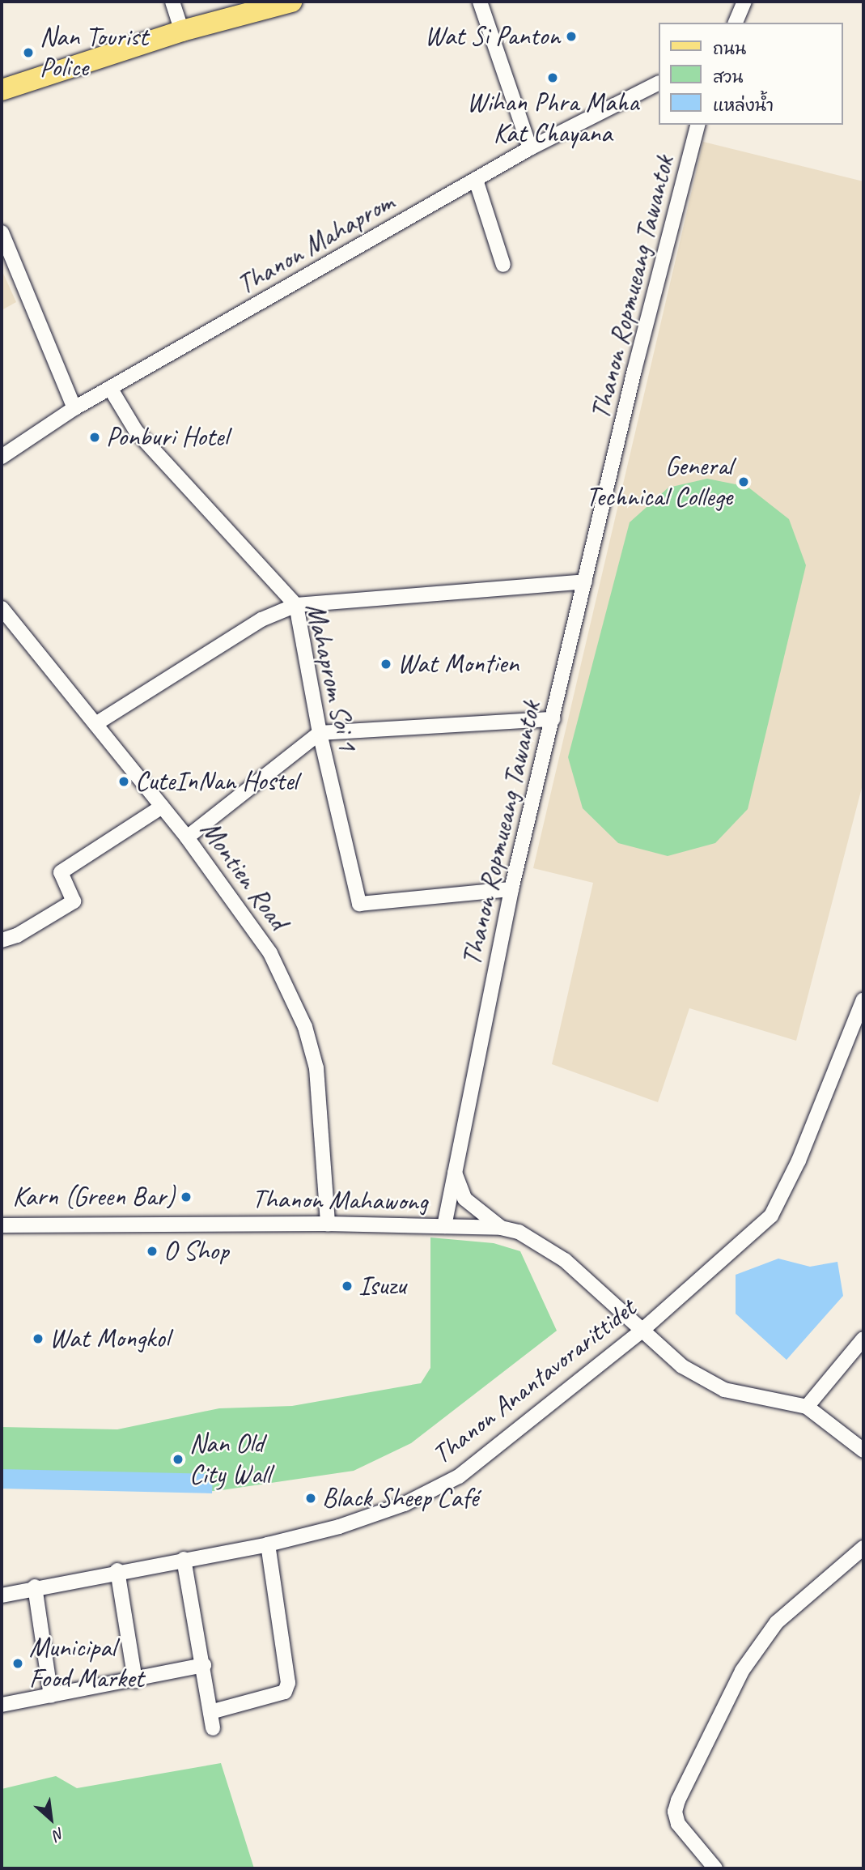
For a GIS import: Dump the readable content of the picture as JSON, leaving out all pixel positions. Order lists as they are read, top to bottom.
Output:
{
  "streets": {
    "street": [
      "Thanon Mahaprom",
      "Thanon Ropmueang Tawantok",
      "Mahaprom Soi 1",
      "Montien Road",
      "Thanon Mahawong",
      "Thanon Anantavorarittidet"
    ]
  },
  "crossings": [
    ["Thanon Mahaprom", "Mahaprom Soi 1"],
    ["Thanon Ropmueang Tawantok", "Mahaprom Soi 1"],
    ["Thanon Ropmueang Tawantok", "Thanon Mahawong"],
    ["Montien Road", "Thanon Mahawong"],
    ["Thanon Mahawong", "Thanon Anantavorarittidet"]
  ],
  "places": [
    "Wat Si Panton",
    "Nan Tourist Police",
    "Wihan Phra Maha Kat Chayana",
    "Ponburi Hotel",
    "General Technical College",
    "Wat Montien",
    "CuteInNan Hostel",
    "Karn (Green Bar)",
    "O Shop",
    "Isuzu",
    "Wat Mongkol",
    "Nan Old City Wall",
    "Black Sheep Café",
    "Municipal Food Market"
  ],
  "legend": ["ถนน", "สวน", "แหล่งน้ำ"],
  "north": "bottom right"
}
